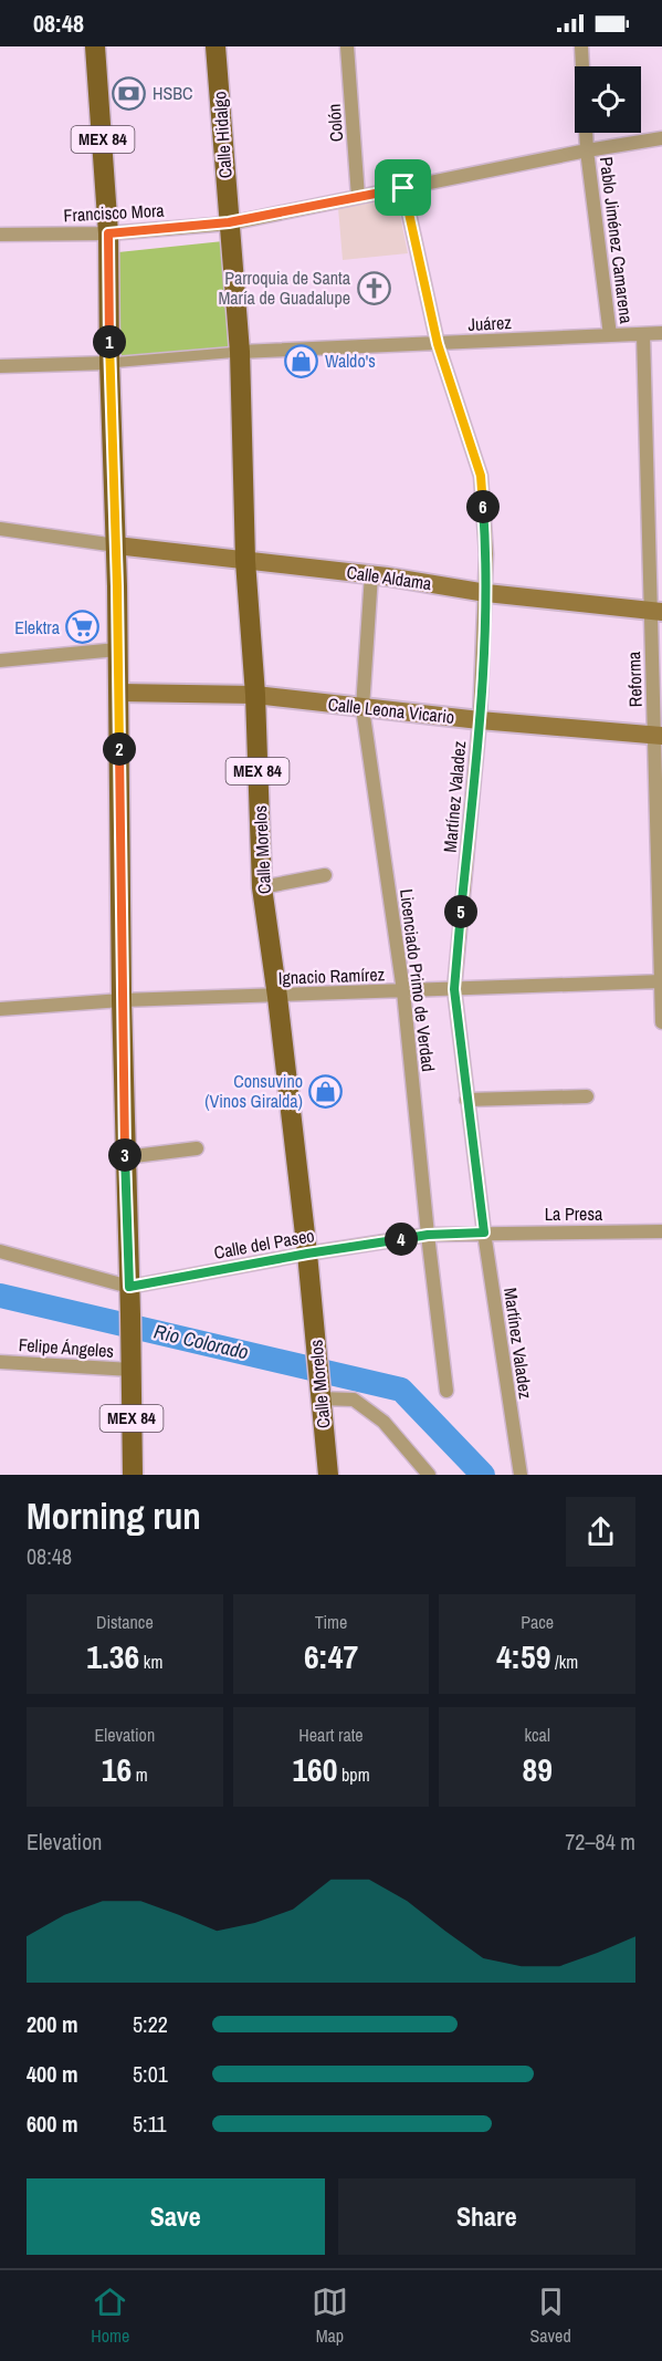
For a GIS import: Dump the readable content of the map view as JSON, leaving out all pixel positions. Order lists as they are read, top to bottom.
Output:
{
  "streets": {
    "main road": [
      "Calle Hidalgo",
      "MEX 84",
      "Calle Aldama",
      "Calle Leona Vicario",
      "Calle Morelos"
    ],
    "street": [
      "Colón",
      "Francisco Mora",
      "Pablo Jiménez Camarena",
      "Juárez",
      "Reforma",
      "Martínez Valadez",
      "Ignacio Ramírez",
      "Licenciado Primo de Verdad",
      "La Presa",
      "Calle del Paseo",
      "Felipe Ángeles"
    ]
  },
  "crossings": [
    ["Colón", "Francisco Mora"],
    ["Calle Hidalgo", "Francisco Mora"],
    ["Calle Hidalgo", "Calle Morelos"],
    ["MEX 84", "Francisco Mora"],
    ["MEX 84", "Calle Aldama"],
    ["MEX 84", "Calle Leona Vicario"],
    ["MEX 84", "Ignacio Ramírez"],
    ["MEX 84", "Calle del Paseo"],
    ["MEX 84", "Felipe Ángeles"],
    ["Francisco Mora", "Pablo Jiménez Camarena"],
    ["Francisco Mora", "Martínez Valadez"],
    ["Francisco Mora", "Calle Morelos"],
    ["Pablo Jiménez Camarena", "Juárez"],
    ["Juárez", "Reforma"],
    ["Juárez", "Martínez Valadez"],
    ["Juárez", "Calle Morelos"],
    ["Calle Aldama", "Reforma"],
    ["Calle Aldama", "Martínez Valadez"],
    ["Calle Aldama", "Calle Morelos"],
    ["Calle Aldama", "Licenciado Primo de Verdad"],
    ["Reforma", "Calle Leona Vicario"],
    ["Reforma", "Ignacio Ramírez"],
    ["Calle Leona Vicario", "Martínez Valadez"],
    ["Calle Leona Vicario", "Calle Morelos"],
    ["Calle Leona Vicario", "Licenciado Primo de Verdad"],
    ["Martínez Valadez", "Ignacio Ramírez"],
    ["Martínez Valadez", "La Presa"],
    ["Martínez Valadez", "Calle del Paseo"],
    ["Calle Morelos", "Ignacio Ramírez"],
    ["Calle Morelos", "Calle del Paseo"],
    ["Ignacio Ramírez", "Licenciado Primo de Verdad"],
    ["Licenciado Primo de Verdad", "Calle del Paseo"],
    ["La Presa", "Calle del Paseo"]
  ],
  "water": ["Rio Colorado"],
  "places": {
    "bank": ["HSBC"],
    "church": ["Parroquia de Santa María de Guadalupe"],
    "shop": ["Waldo's", "Consuvino (Vinos Giralda)"],
    "supermarket": ["Elektra"]
  },
  "page": {
    "status": "08:48",
    "pins": [
      "1",
      "6",
      "2",
      "5",
      "3",
      "4"
    ],
    "heading": ["Morning run", "08:48"],
    "stats": [
      ["Distance", "1.36 km"],
      ["Time", "6:47"],
      ["Pace", "4:59 /km"],
      ["Elevation", "16 m"],
      ["Heart rate", "160 bpm"],
      ["kcal", "89"]
    ],
    "chart": ["Elevation", "72–84 m"],
    "list": [
      {
        "name": "200 m",
        "note": "5:22"
      },
      {
        "name": "400 m",
        "note": "5:01"
      },
      {
        "name": "600 m",
        "note": "5:11"
      }
    ],
    "buttons": ["Save", "Share"],
    "tabs": ["Home", "Map", "Saved"]
  }
}
